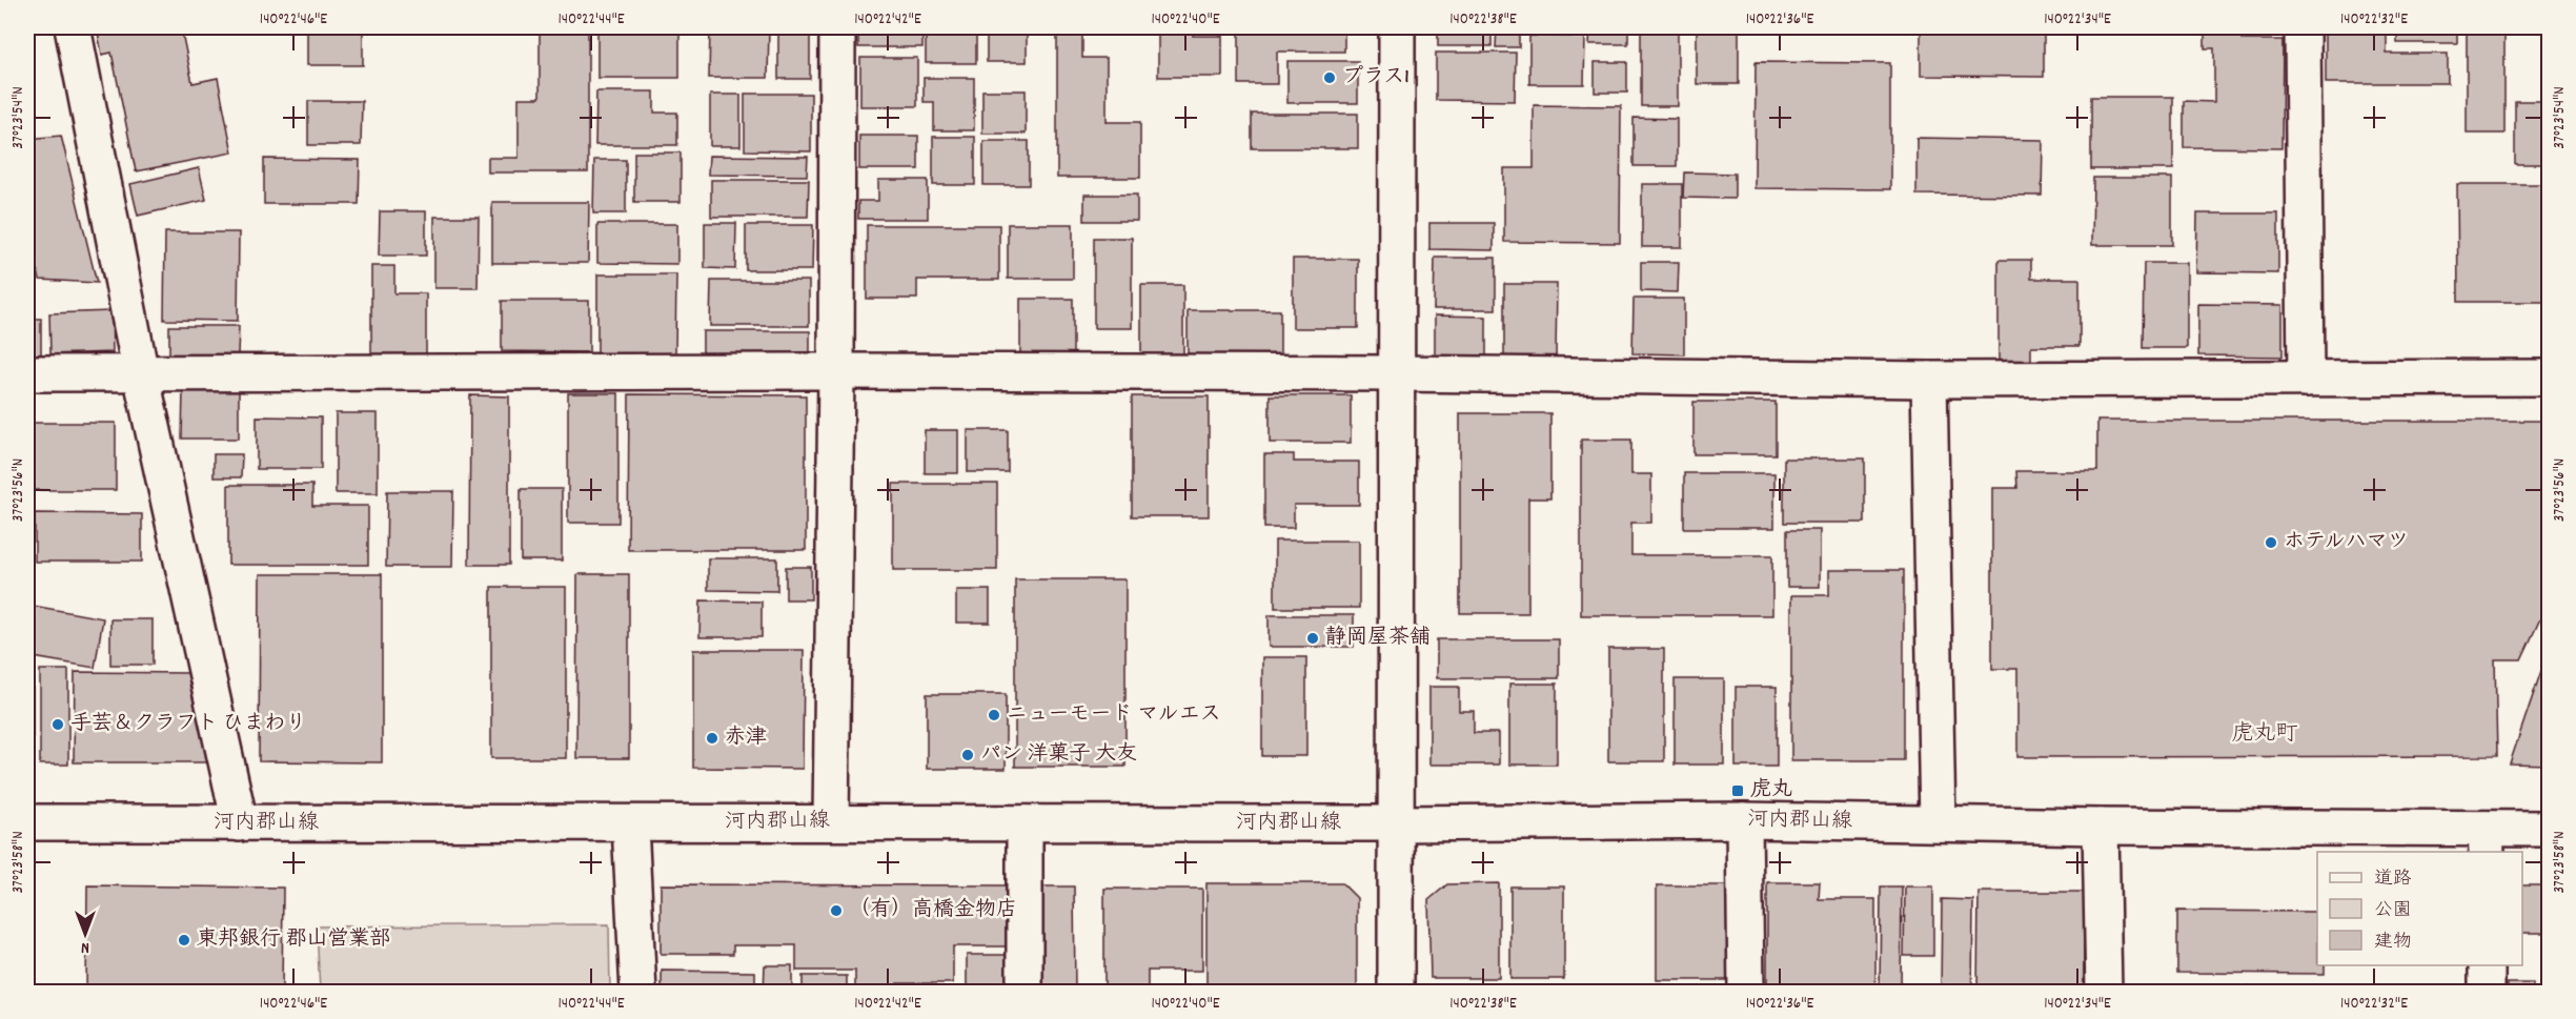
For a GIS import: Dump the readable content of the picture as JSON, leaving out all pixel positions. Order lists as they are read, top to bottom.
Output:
{
  "streets": {
    "street": ["河内郡山線"]
  },
  "districts": ["虎丸町"],
  "places": {
    "other": [
      "プラス1",
      "ホテルハマツ",
      "静岡屋茶舗",
      "ニューモード マルエス",
      "手芸＆クラフト ひまわり",
      "赤津",
      "パン 洋菓子 大友",
      "（有）高橋金物店",
      "東邦銀行 郡山営業部"
    ],
    "transit": ["虎丸"]
  },
  "legend": ["道路", "公園", "建物"],
  "north": "bottom",
  "coordinates": [
    "140°22'46\"E",
    "140°22'44\"E",
    "140°22'42\"E",
    "140°22'40\"E",
    "140°22'38\"E",
    "140°22'36\"E",
    "140°22'34\"E",
    "140°22'32\"E",
    "37°23'54\"N",
    "37°23'56\"N",
    "37°23'58\"N"
  ]
}
